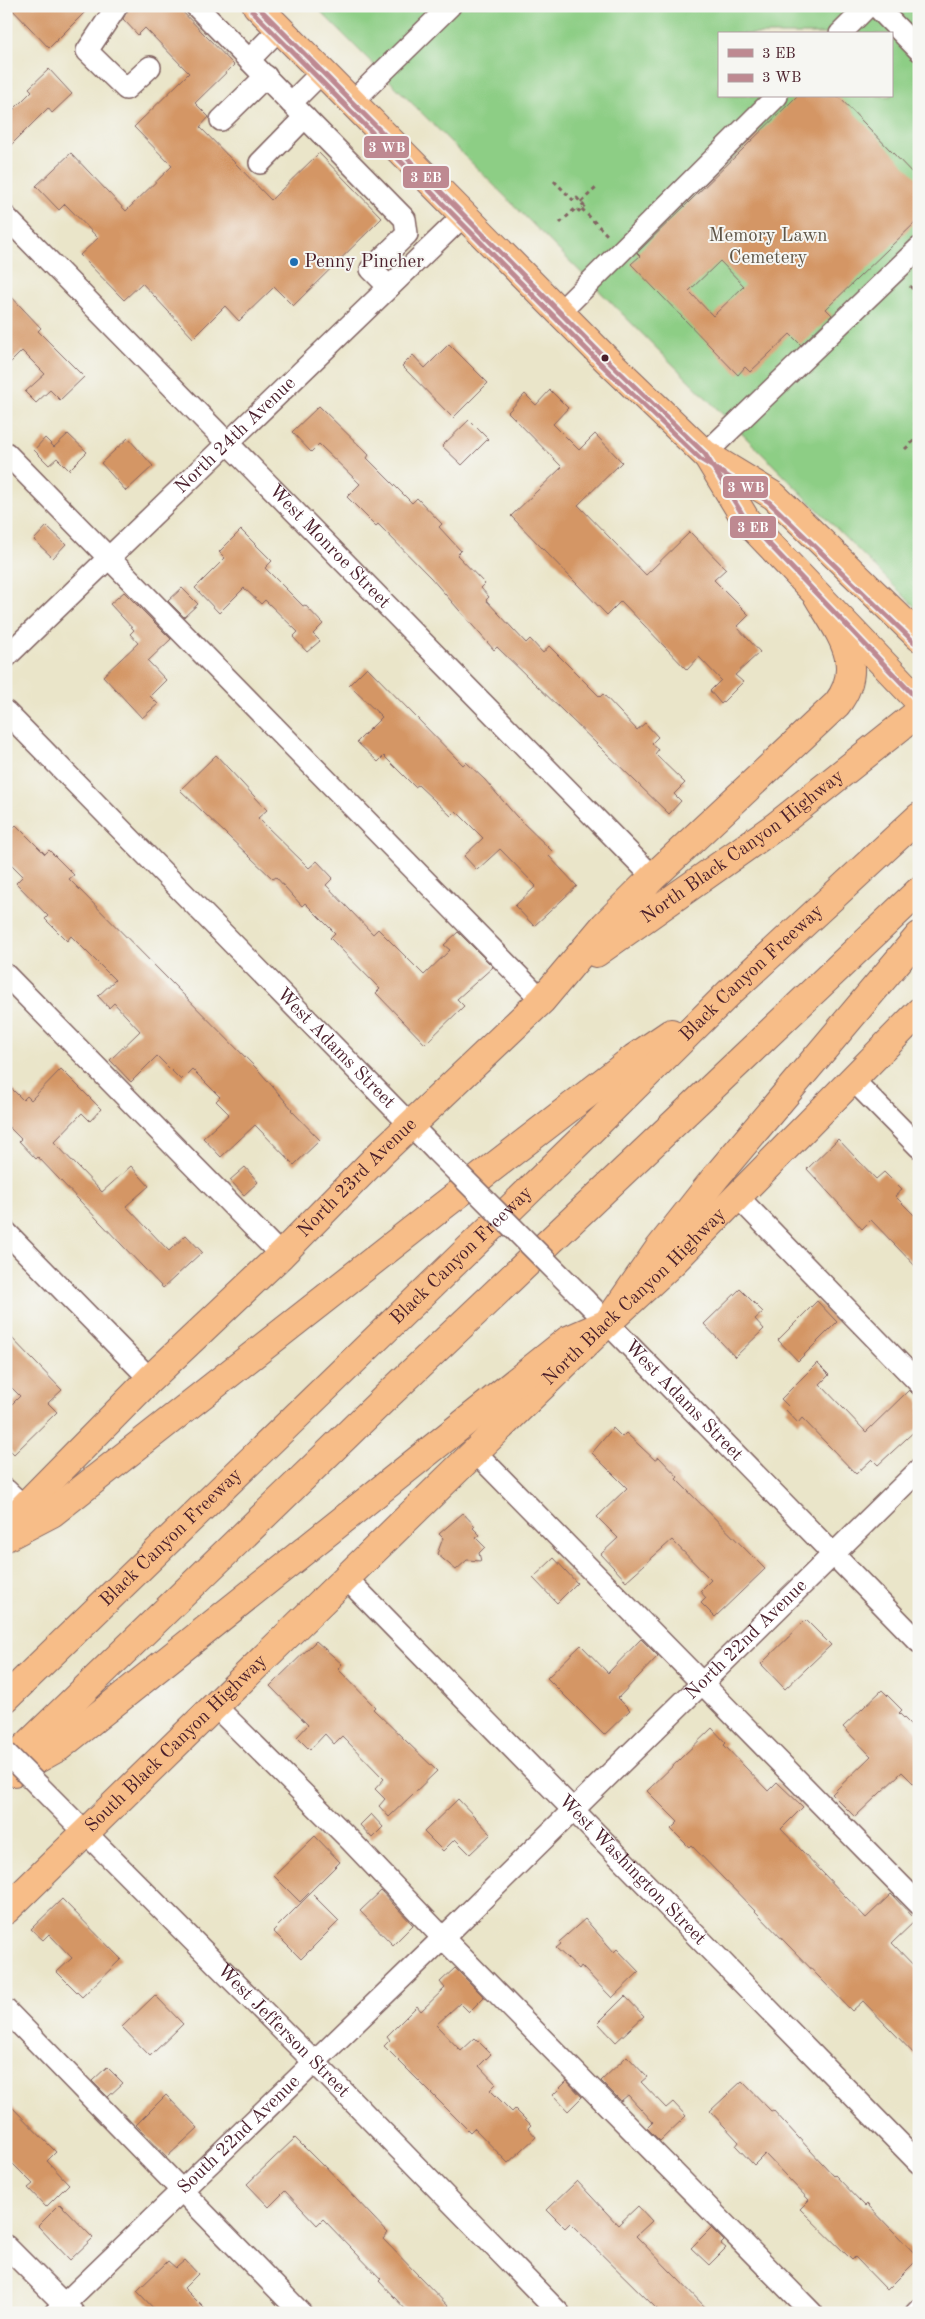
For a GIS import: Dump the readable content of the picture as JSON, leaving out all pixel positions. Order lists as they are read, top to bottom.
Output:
{
  "streets": {
    "main road": [
      "North Black Canyon Highway",
      "Black Canyon Freeway",
      "North 23rd Avenue",
      "South Black Canyon Highway"
    ],
    "street": [
      "North 24th Avenue",
      "West Monroe Street",
      "West Adams Street",
      "North 22nd Avenue",
      "West Washington Street",
      "West Jefferson Street",
      "South 22nd Avenue"
    ]
  },
  "crossings": [
    ["North 24th Avenue", "West Monroe Street"],
    ["North Black Canyon Highway", "West Adams Street"],
    ["North Black Canyon Highway", "North 23rd Avenue"],
    ["North Black Canyon Highway", "South Black Canyon Highway"],
    ["North Black Canyon Highway", "West Washington Street"],
    ["West Adams Street", "North 23rd Avenue"],
    ["West Adams Street", "North 22nd Avenue"],
    ["North 22nd Avenue", "West Washington Street"],
    ["North 22nd Avenue", "South 22nd Avenue"],
    ["South Black Canyon Highway", "West Washington Street"],
    ["South Black Canyon Highway", "West Jefferson Street"],
    ["West Washington Street", "South 22nd Avenue"],
    ["West Jefferson Street", "South 22nd Avenue"]
  ],
  "parks": ["Memory Lawn Cemetery"],
  "places": ["Penny Pincher"],
  "legend": ["3 EB", "3 WB"]
}
